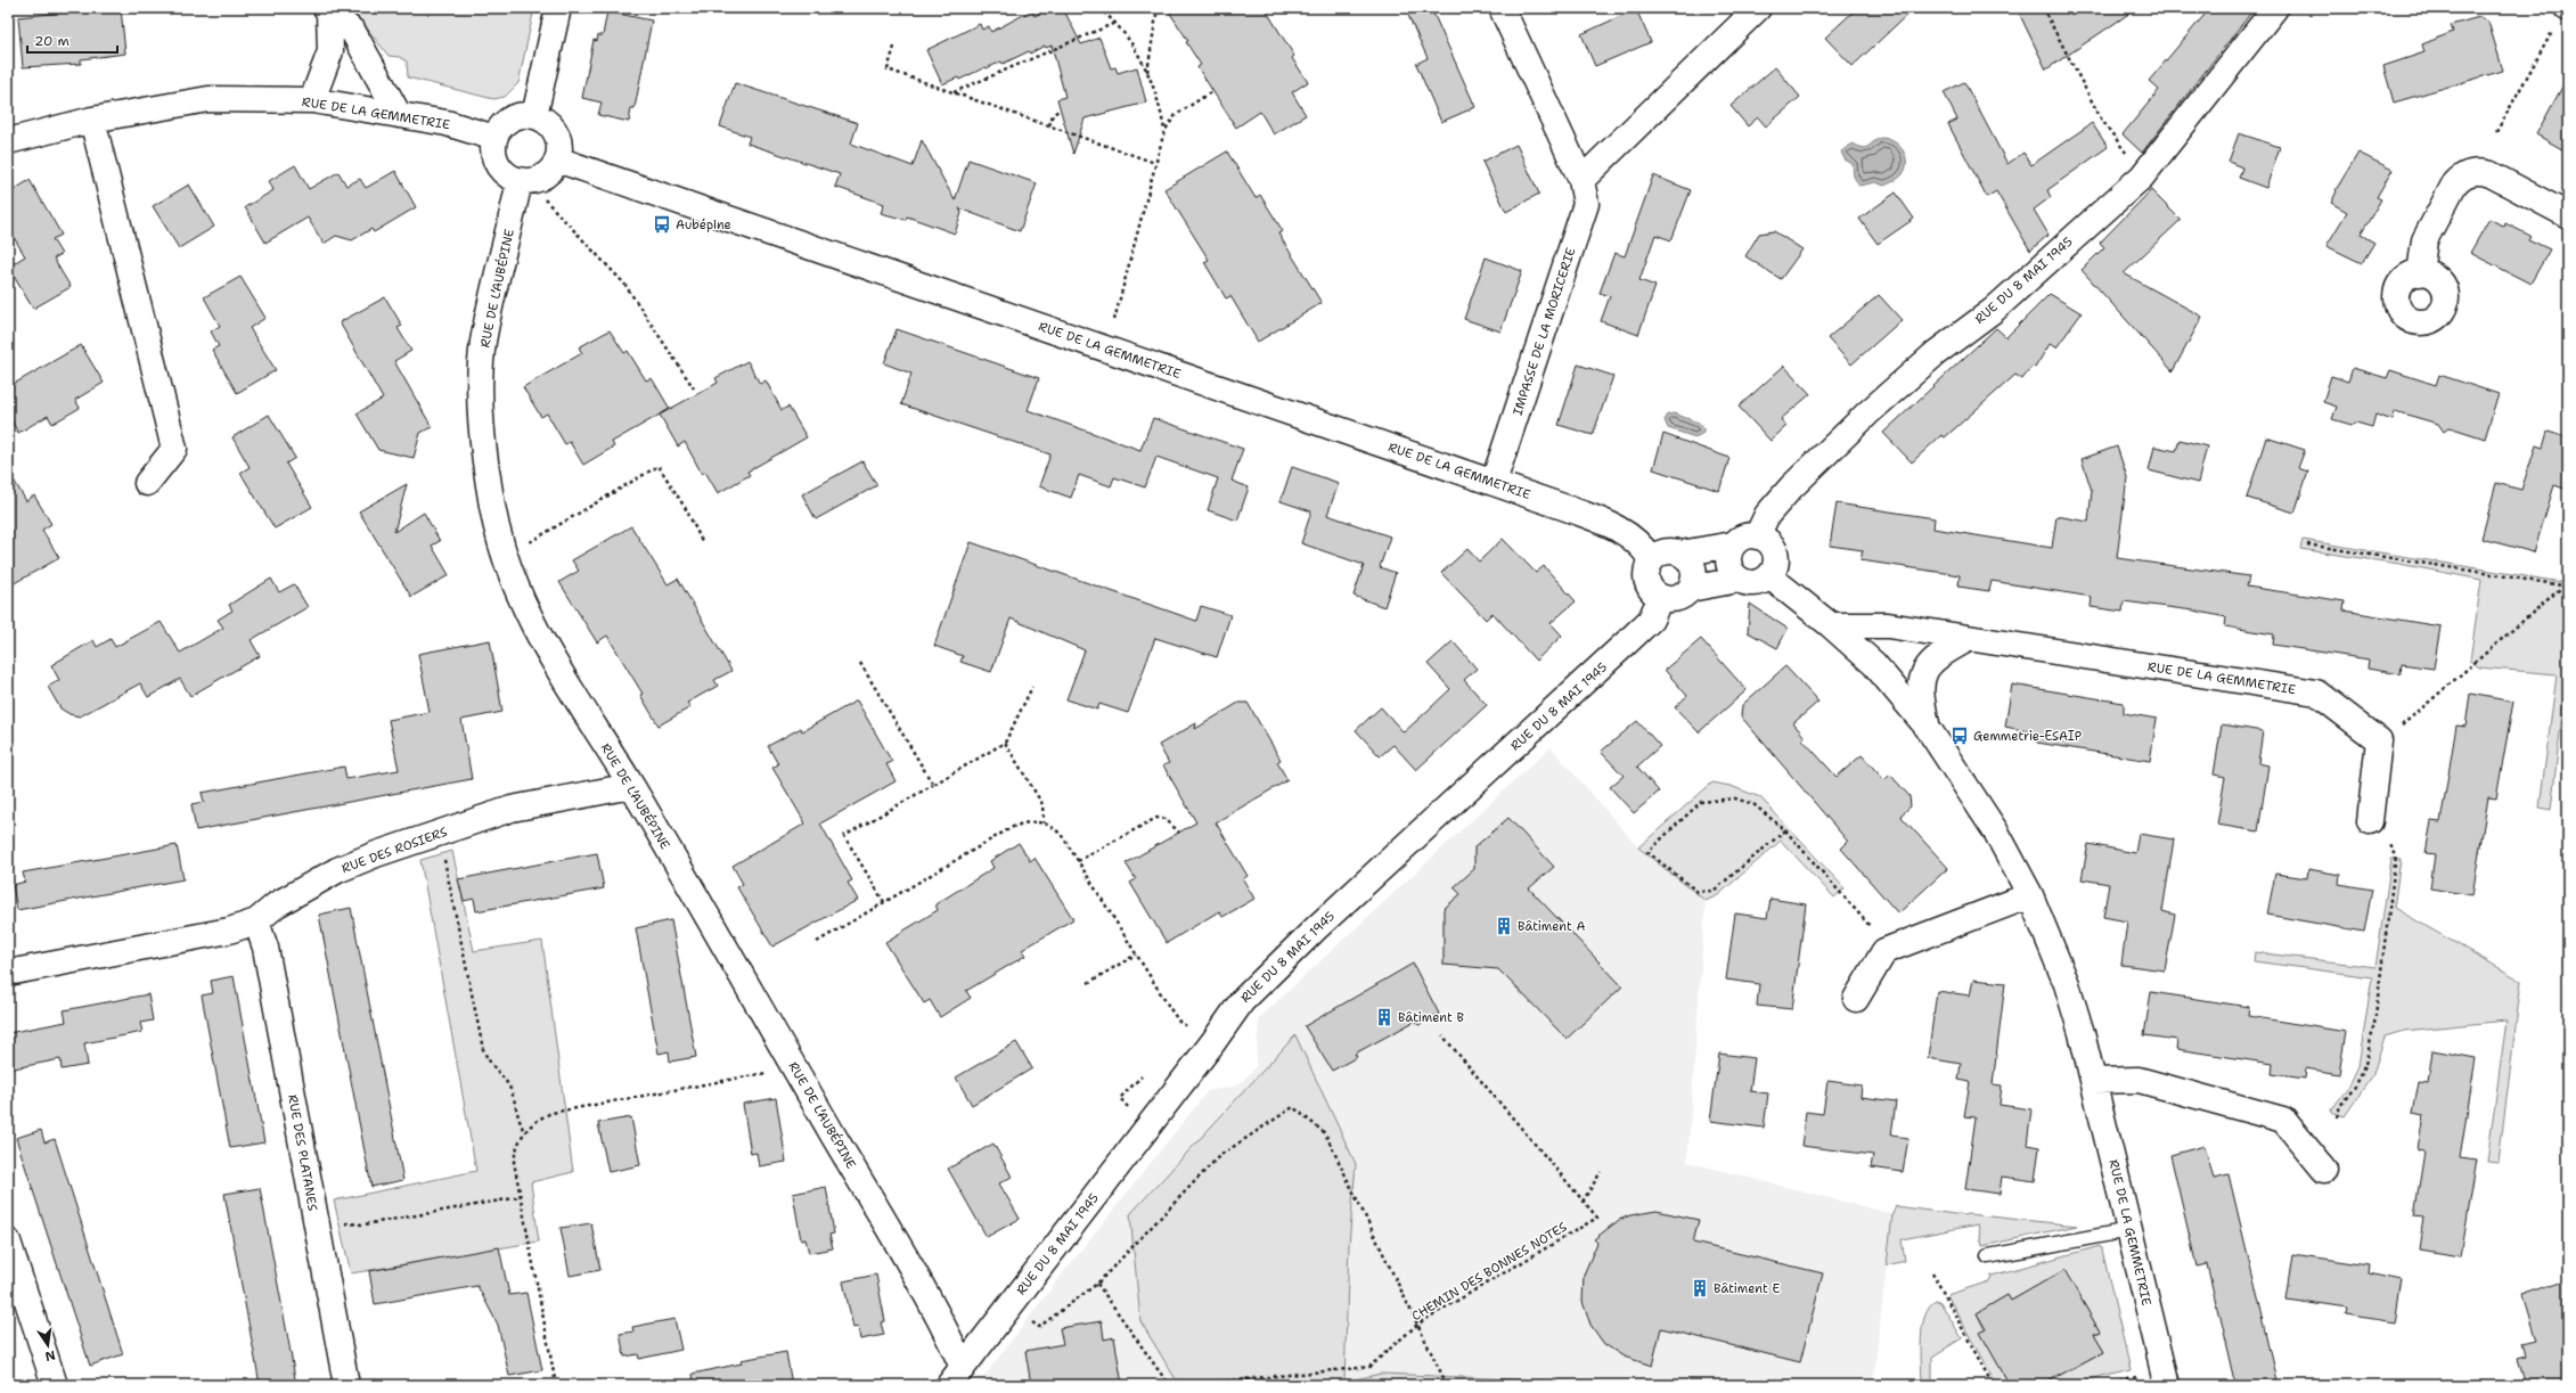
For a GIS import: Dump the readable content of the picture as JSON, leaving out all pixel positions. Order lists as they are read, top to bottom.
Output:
{
  "streets": {
    "street": [
      "RUE DE LA GEMMETRIE",
      "RUE DU 8 MAI 1945",
      "RUE DE L’AUBÉPINE",
      "IMPASSE DE LA MORICERIE",
      "RUE DES ROSIERS",
      "RUE DES PLATANES"
    ],
    "path": ["CHEMIN DES BONNES NOTES"]
  },
  "crossings": [
    ["RUE DE LA GEMMETRIE", "RUE DU 8 MAI 1945"],
    ["RUE DE LA GEMMETRIE", "RUE DE L’AUBÉPINE"],
    ["RUE DE LA GEMMETRIE", "IMPASSE DE LA MORICERIE"],
    ["RUE DU 8 MAI 1945", "RUE DE L’AUBÉPINE"],
    ["RUE DE L’AUBÉPINE", "RUE DES ROSIERS"],
    ["RUE DES ROSIERS", "RUE DES PLATANES"]
  ],
  "places": {
    "bus stop": ["Aubépine", "Gemmetrie-ESAIP"],
    "building": ["Bâtiment A", "Bâtiment B", "Bâtiment E"]
  },
  "scale_bar": "20 m",
  "north": "bottom"
}
